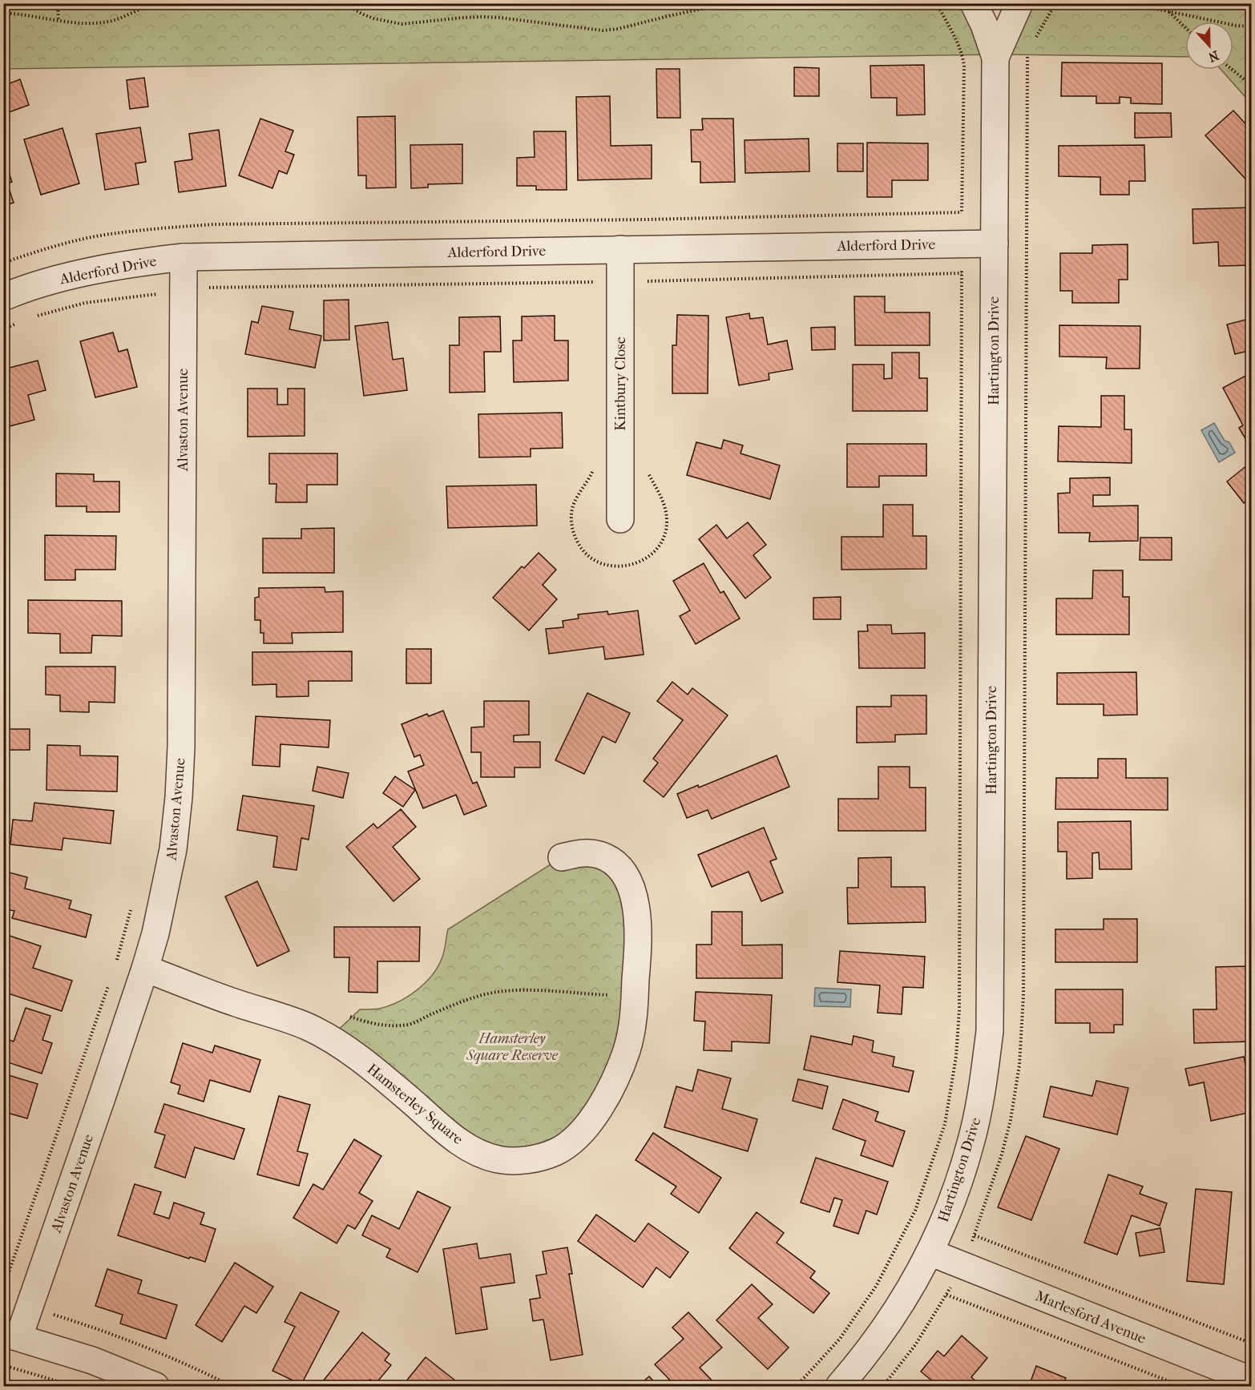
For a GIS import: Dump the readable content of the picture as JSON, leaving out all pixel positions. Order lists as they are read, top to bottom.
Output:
{
  "streets": {
    "street": [
      "Alderford Drive",
      "Hartington Drive",
      "Kintbury Close",
      "Alvaston Avenue",
      "Hamsterley Square",
      "Marlesford Avenue"
    ]
  },
  "crossings": [
    ["Alderford Drive", "Hartington Drive"],
    ["Alderford Drive", "Kintbury Close"],
    ["Alderford Drive", "Alvaston Avenue"],
    ["Hartington Drive", "Marlesford Avenue"],
    ["Alvaston Avenue", "Hamsterley Square"]
  ],
  "parks": ["Hamsterley Square Reserve"],
  "north": "bottom"
}
